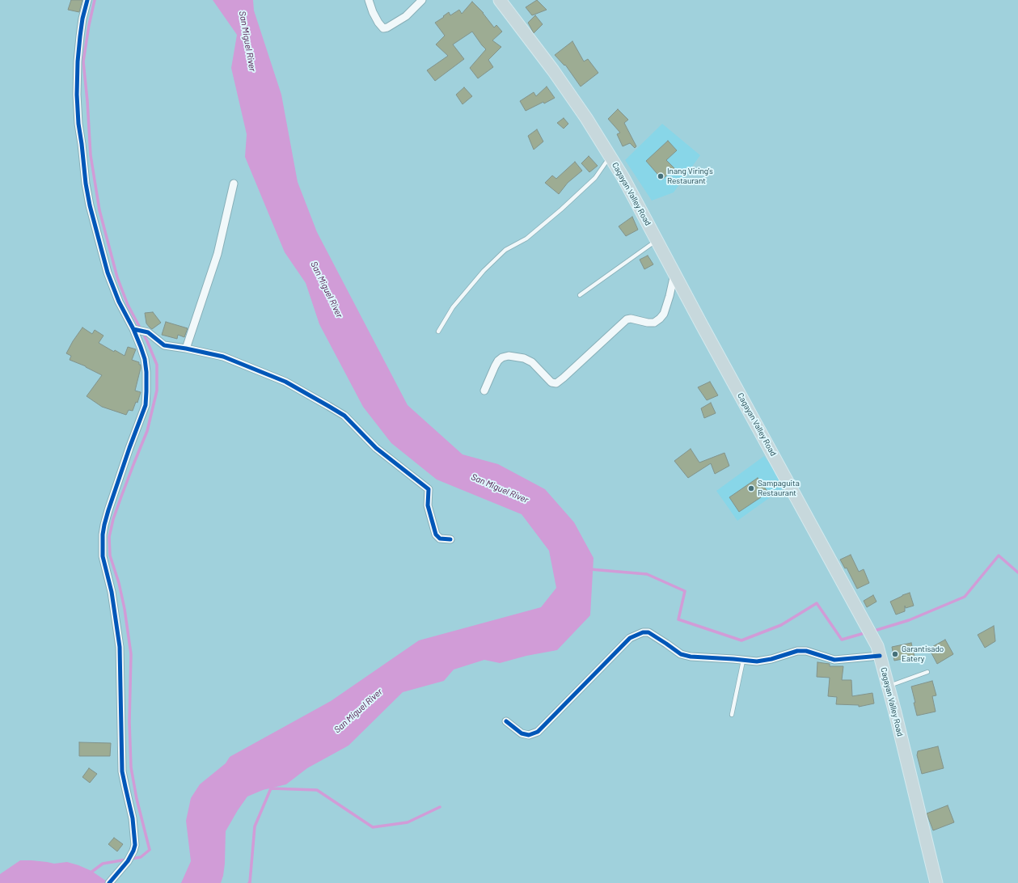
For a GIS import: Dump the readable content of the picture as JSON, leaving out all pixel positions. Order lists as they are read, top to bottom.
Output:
{
  "streets": {
    "highway": ["Cagayan Valley Road"]
  },
  "water": ["San Miguel River"],
  "places": ["Inang Viring's Restaurant", "Sampaguita Restaurant", "Garantisado Eatery"]
}
